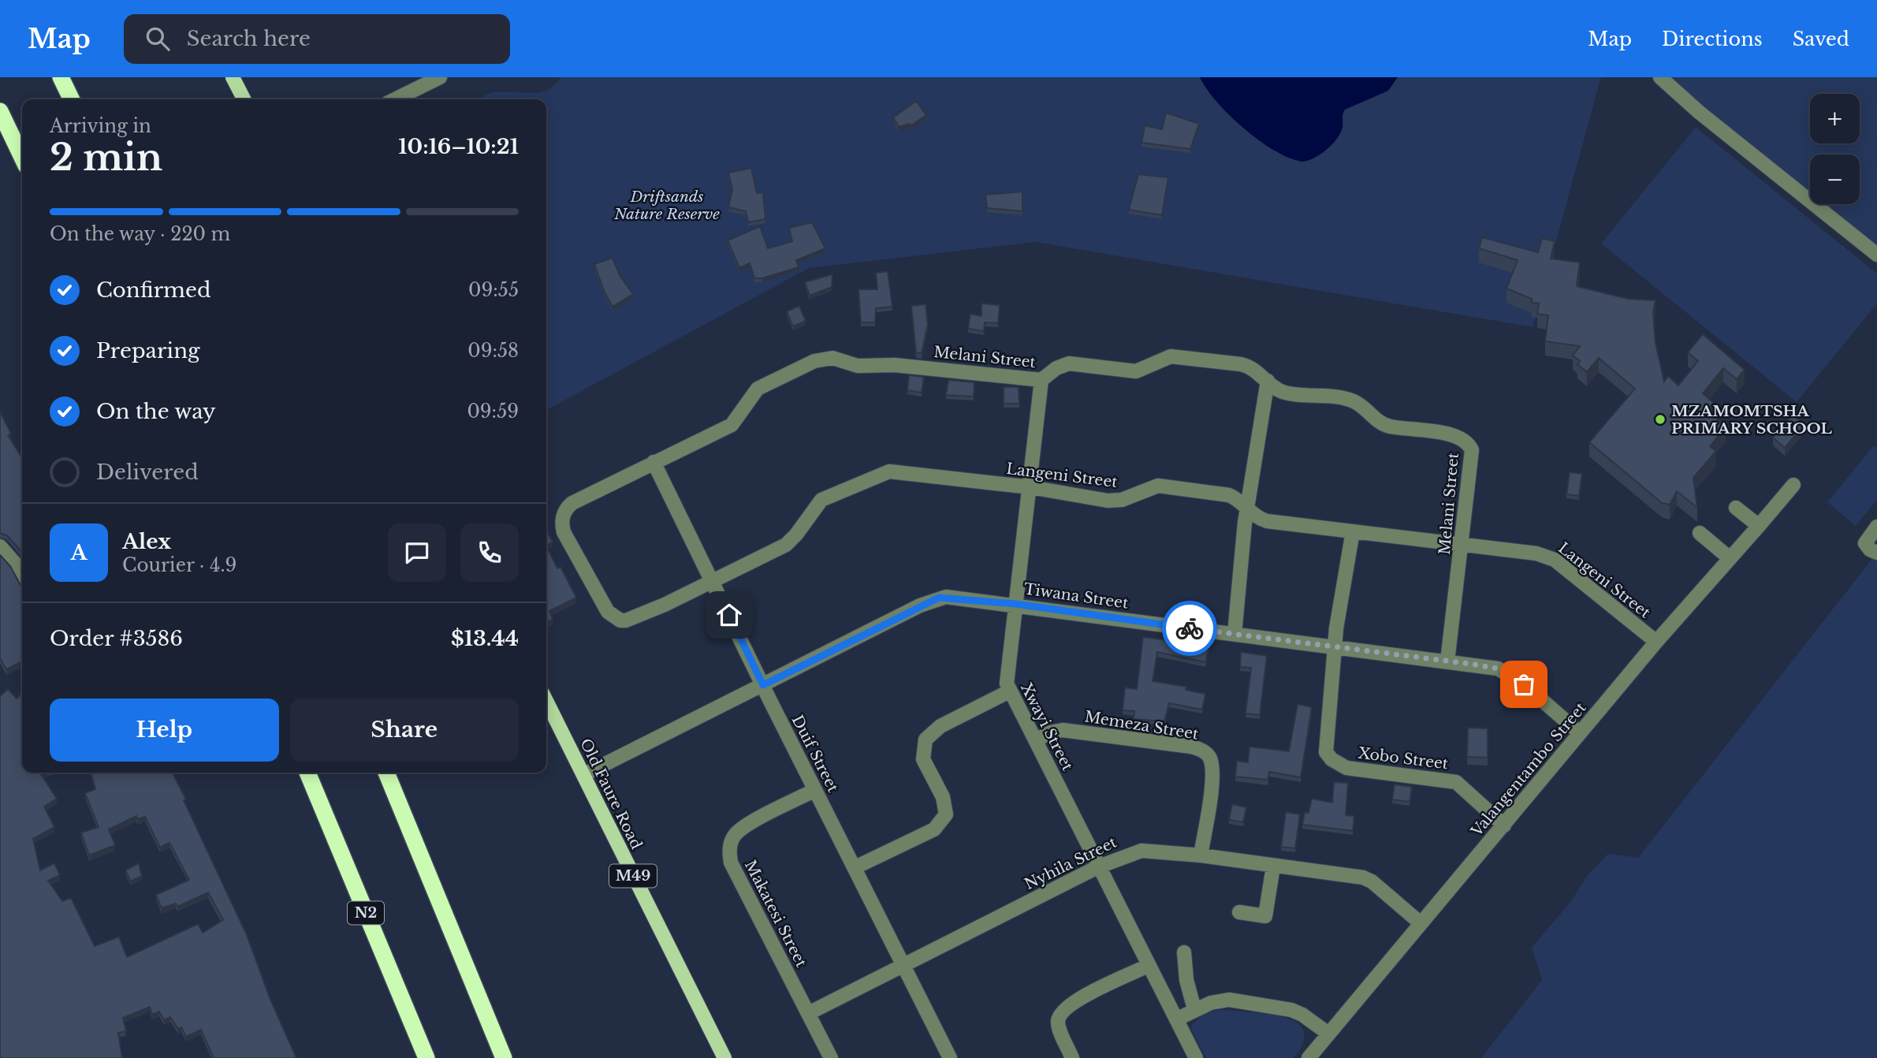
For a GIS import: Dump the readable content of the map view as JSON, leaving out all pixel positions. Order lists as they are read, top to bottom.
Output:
{
  "streets": {
    "highway": ["N2"],
    "main road": ["Old Faure Road", "M49"],
    "street": [
      "Melani Street",
      "Langeni Street",
      "Tiwana Street",
      "Memeza Street",
      "Xwayi Street",
      "Duif Street",
      "Xobo Street",
      "Valangentambo Street",
      "Nyhila Street",
      "Makatesi Street"
    ]
  },
  "crossings": [
    ["Melani Street", "Langeni Street"],
    ["Melani Street", "Tiwana Street"],
    ["Melani Street", "Xwayi Street"],
    ["Melani Street", "Duif Street"],
    ["Langeni Street", "Xwayi Street"],
    ["Langeni Street", "Duif Street"],
    ["Langeni Street", "Xobo Street"],
    ["Langeni Street", "Valangentambo Street"],
    ["Tiwana Street", "Xwayi Street"],
    ["Tiwana Street", "Duif Street"],
    ["Tiwana Street", "Xobo Street"],
    ["Tiwana Street", "Valangentambo Street"],
    ["Tiwana Street", "Old Faure Road"],
    ["Memeza Street", "Xwayi Street"],
    ["Memeza Street", "Nyhila Street"],
    ["Xwayi Street", "Nyhila Street"],
    ["Duif Street", "Nyhila Street"],
    ["Duif Street", "Makatesi Street"],
    ["Xobo Street", "Valangentambo Street"],
    ["Valangentambo Street", "Nyhila Street"],
    ["Nyhila Street", "Makatesi Street"]
  ],
  "parks": ["Driftsands Nature Reserve"],
  "places": ["MZAMOMTSHA PRIMARY SCHOOL"],
  "page": {
    "header": "Map",
    "search": "Search here",
    "nav": ["Map", "Directions", "Saved"],
    "map_buttons": ["+", "−"],
    "heading": ["2 min", "Arriving in", "10:16–10:21"],
    "panel": [
      "Alex",
      "Courier · 4.9",
      "Order #3586",
      "$13.44"
    ],
    "bar": "On the way · 220 m",
    "list": [
      ["Confirmed", "09:55"],
      ["Preparing", "09:58"],
      ["On the way", "09:59"],
      "Delivered"
    ],
    "round": "A",
    "buttons": ["Help", "Share"]
  }
}
